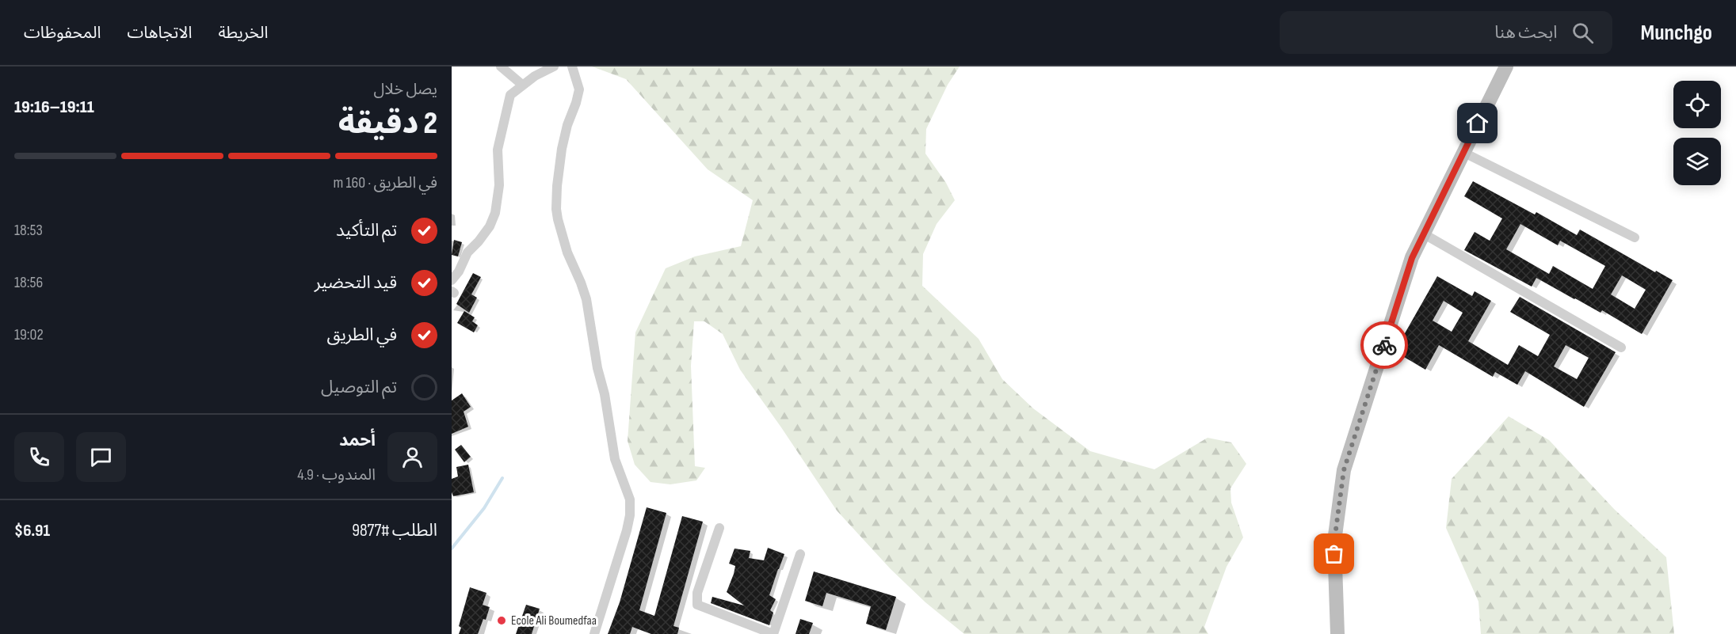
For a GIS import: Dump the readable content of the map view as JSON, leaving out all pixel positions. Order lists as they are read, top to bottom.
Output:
{
  "places": ["Ecole Ali Boumedfaa"],
  "page": {
    "header": "Munchgo",
    "search": "ابحث هنا",
    "nav": ["الخريطة", "الاتجاهات", "المحفوظات"],
    "heading": ["2 دقيقة", "يصل خلال", "19:11–19:16"],
    "panel": [
      "أحمد",
      "المندوب · 4.9",
      "الطلب #9877",
      "$6.91"
    ],
    "bar": "في الطريق · 160 m",
    "list": [
      ["تم التأكيد", "18:53"],
      ["قيد التحضير", "18:56"],
      ["في الطريق", "19:02"],
      "تم التوصيل"
    ]
  }
}
